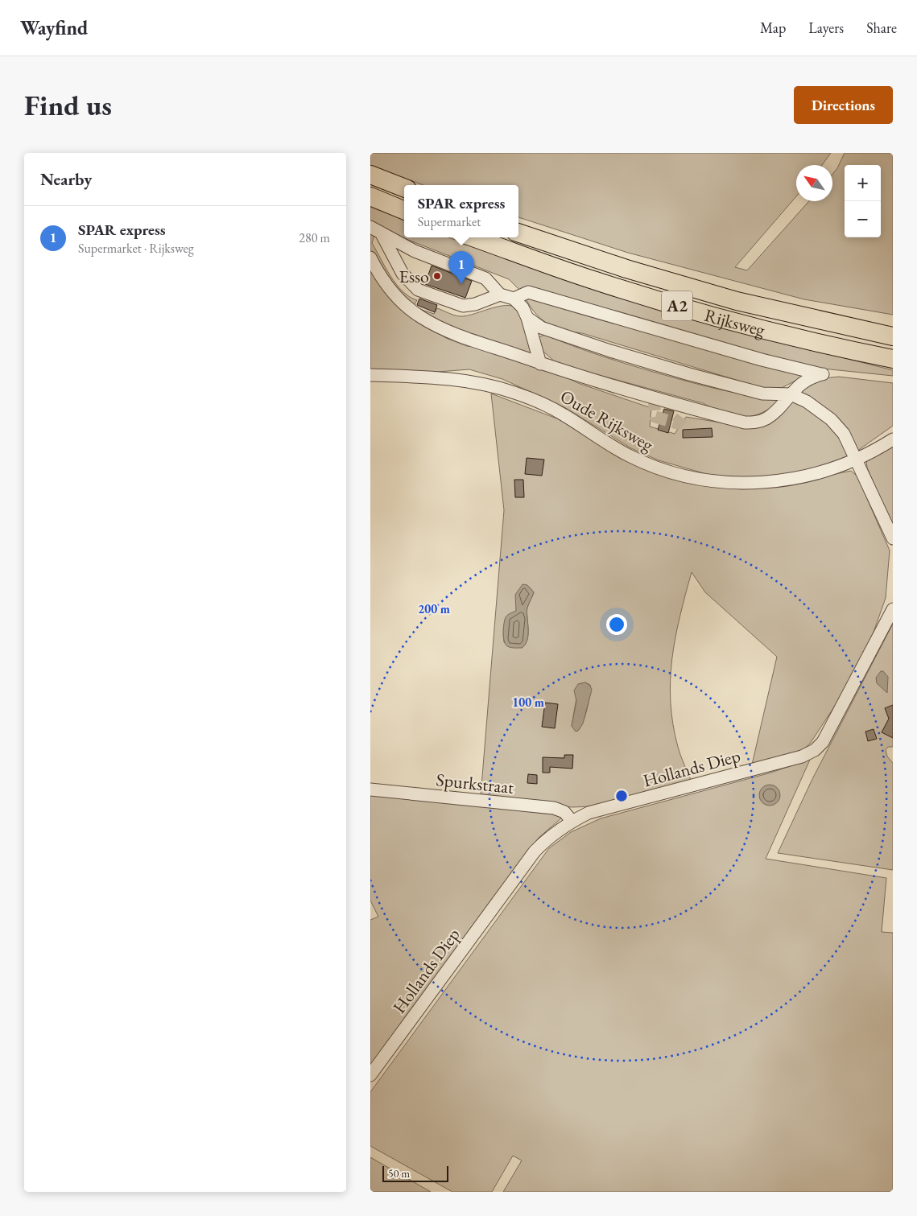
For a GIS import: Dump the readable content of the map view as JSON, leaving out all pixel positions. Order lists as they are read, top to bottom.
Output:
{
  "streets": {
    "highway": ["A2", "Rijksweg"],
    "street": ["Oude Rijksweg", "Hollands Diep", "Spurkstraat"]
  },
  "crossings": [
    ["A2", "Rijksweg"],
    ["Hollands Diep", "Spurkstraat"]
  ],
  "places": ["Esso"],
  "scale_bar": "50 m",
  "north": "top left",
  "page": {
    "header": "Wayfind",
    "nav": ["Map", "Layers", "Share"],
    "buttons": "Directions",
    "title": "Find us",
    "heading": "Nearby",
    "map_buttons": ["+", "−"],
    "popup": ["SPAR express", "Supermarket"],
    "list": [
      {
        "mark": "1",
        "name": "SPAR express",
        "note": "Supermarket · Rijksweg",
        "value": "280 m"
      }
    ],
    "pins": "1",
    "scale": "50 m"
  },
  "rings": ["200 m", "100 m"]
}
